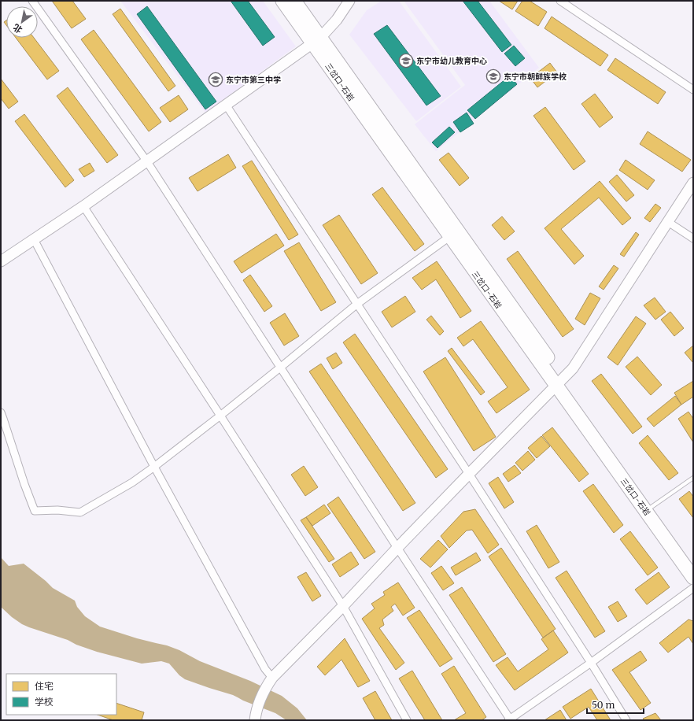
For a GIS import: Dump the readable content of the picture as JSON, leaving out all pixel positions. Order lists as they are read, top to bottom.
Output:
{
  "streets": {
    "highway": ["三岔口-石岩"]
  },
  "places": {
    "school or university": ["东宁市幼儿教育中心", "东宁市朝鲜族学校", "东宁市第三中学"]
  },
  "legend": ["住宅", "学校"],
  "scale_bar": "50 m",
  "north": "bottom left"
}
